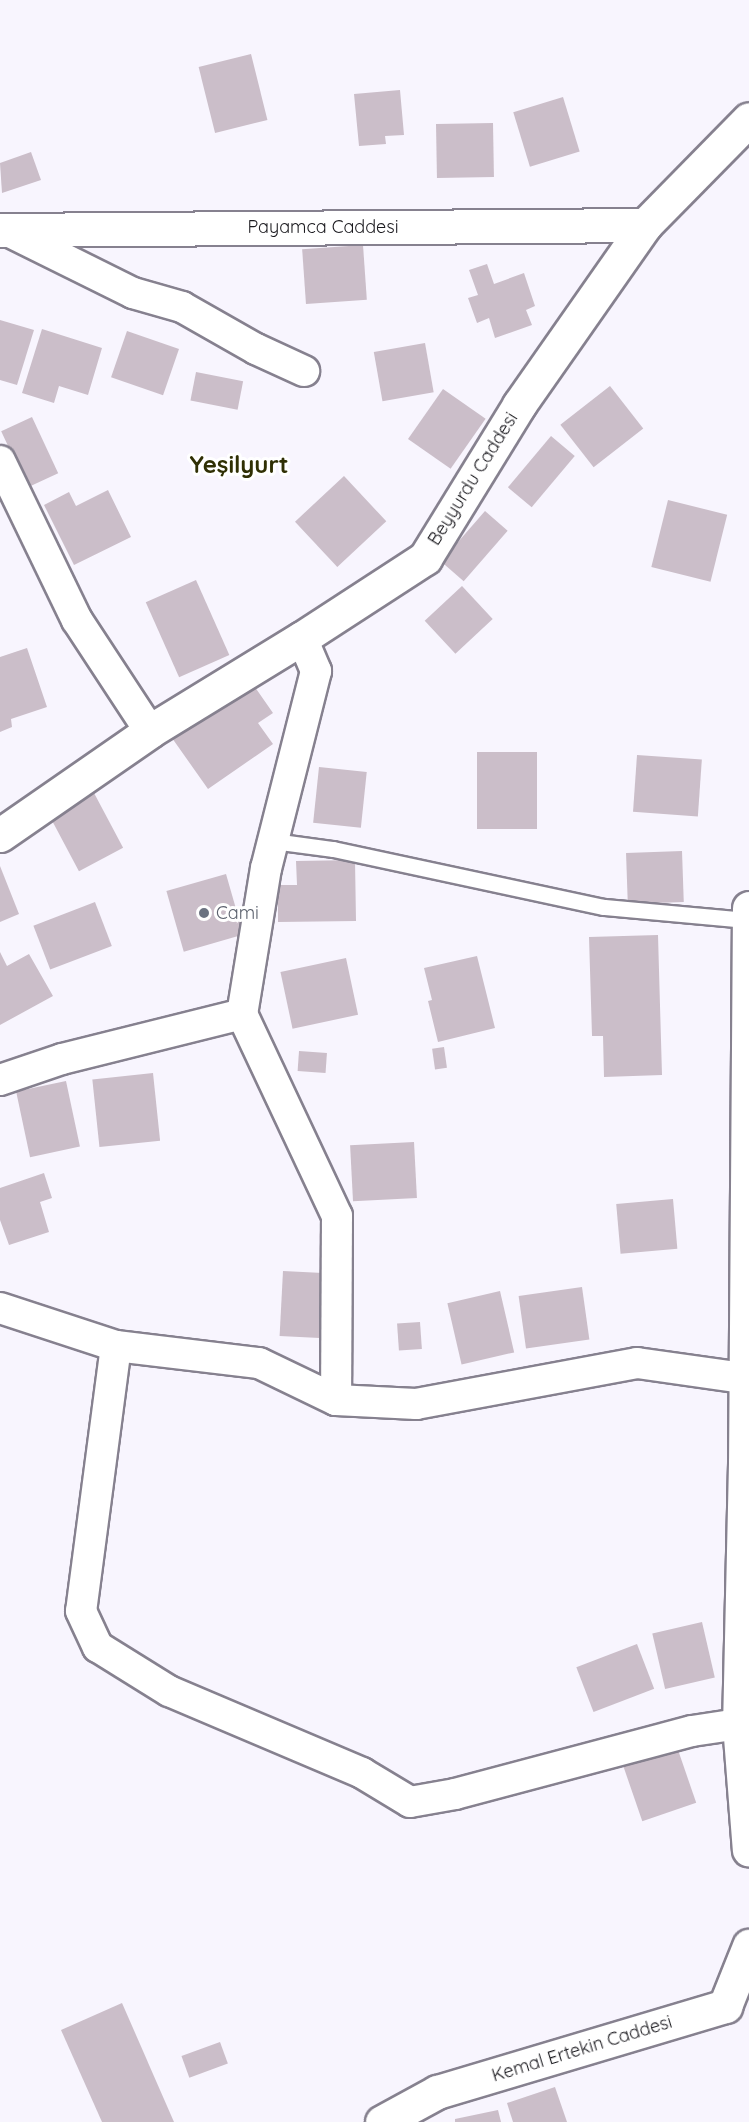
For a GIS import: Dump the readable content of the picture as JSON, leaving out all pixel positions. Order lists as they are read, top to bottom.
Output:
{
  "streets": {
    "street": ["Payamca Caddesi", "Beyyurdu Caddesi", "Kemal Ertekin Caddesi"]
  },
  "crossings": [
    ["Payamca Caddesi", "Beyyurdu Caddesi"]
  ],
  "districts": ["Yeşilyurt"],
  "places": ["Cami"]
}
